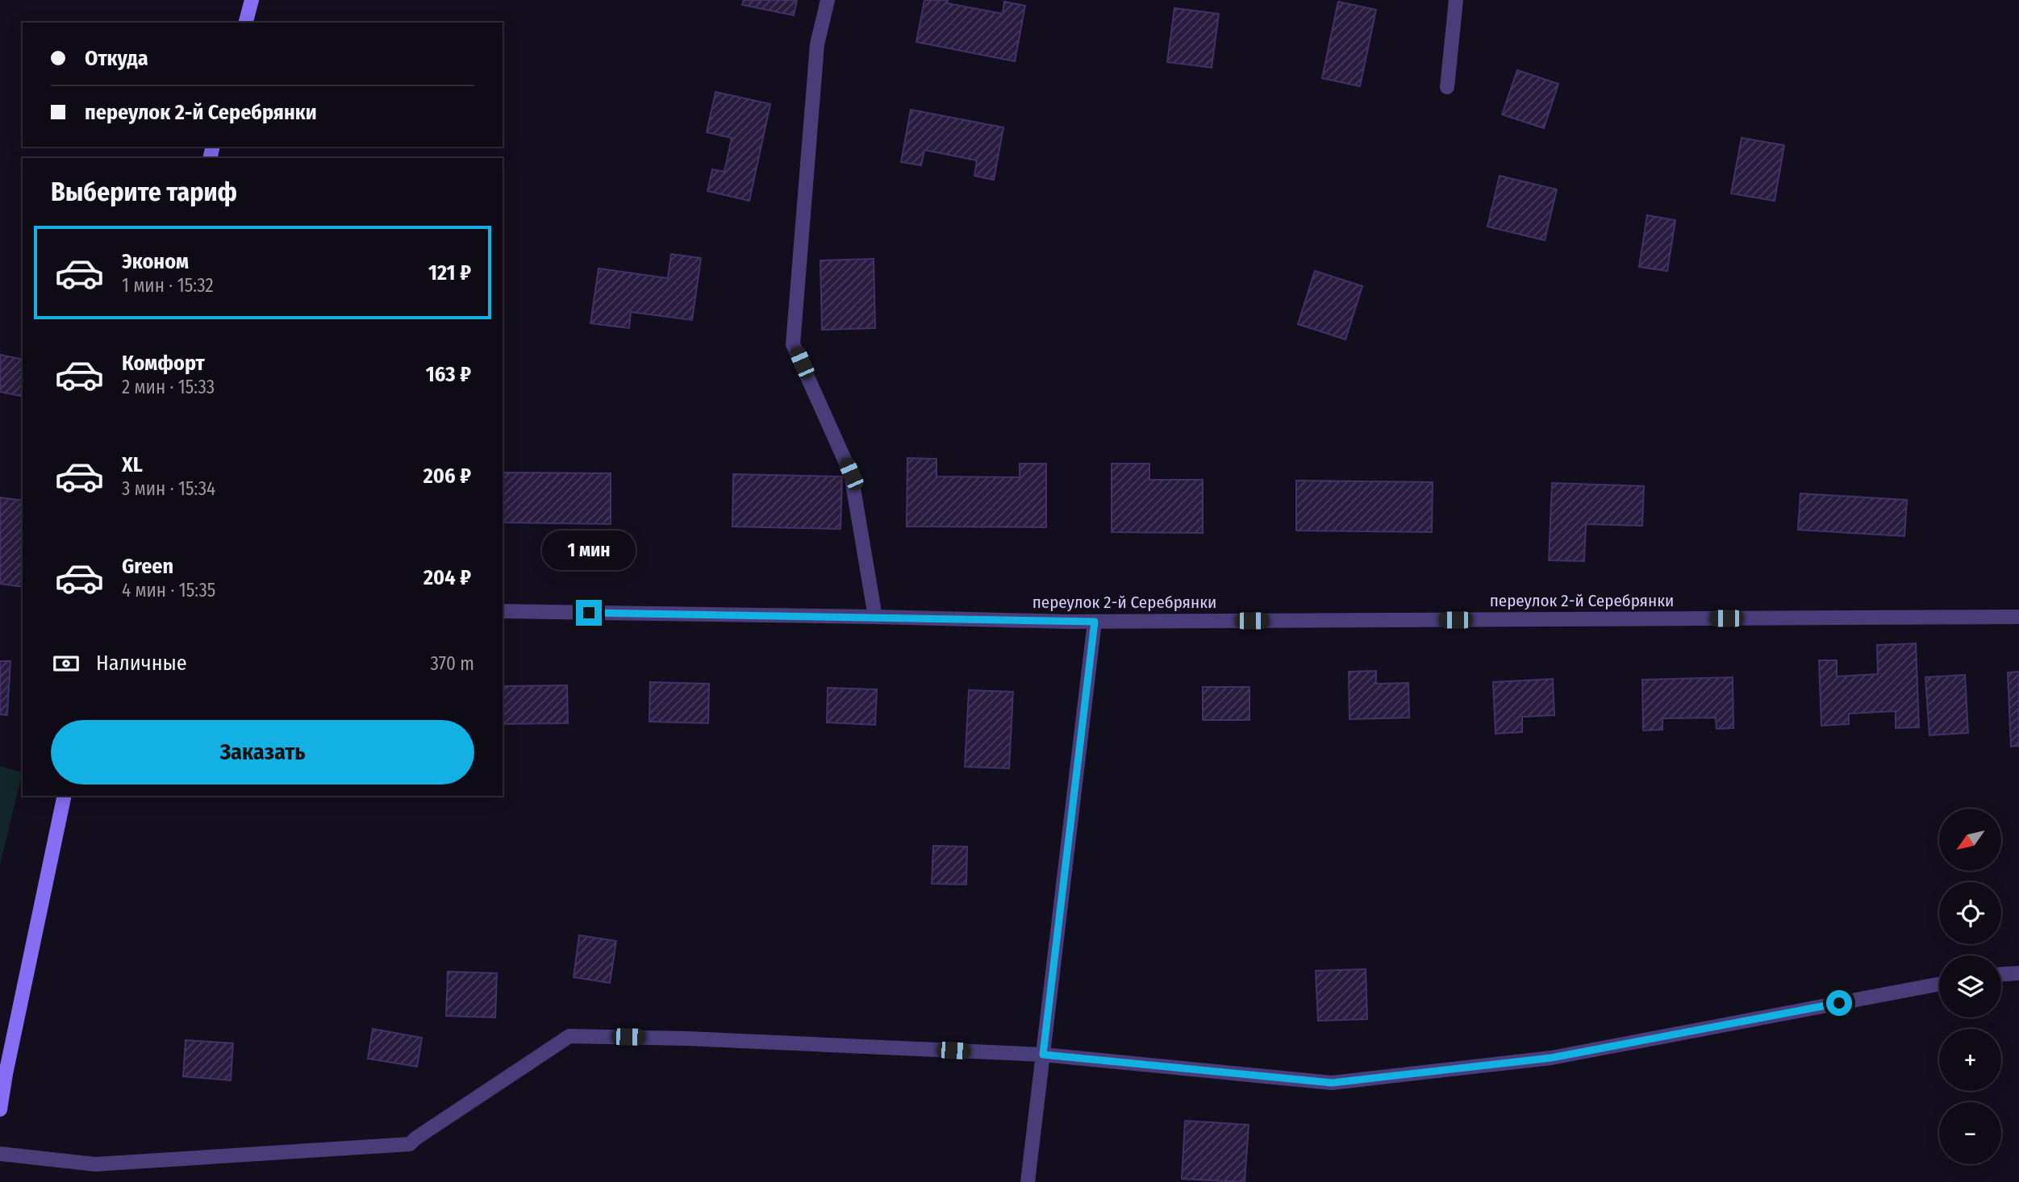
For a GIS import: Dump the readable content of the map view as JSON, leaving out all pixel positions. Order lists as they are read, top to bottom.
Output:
{
  "streets": {
    "street": ["переулок 2-й Серебрянки"]
  },
  "north": "bottom left",
  "page": {
    "banner": ["Откуда", "переулок 2-й Серебрянки"],
    "heading": "Выберите тариф",
    "list": [
      {
        "name": "Эконом",
        "note": "1 мин · 15:32",
        "value": "121 ₽"
      },
      {
        "name": "Комфорт",
        "note": "2 мин · 15:33",
        "value": "163 ₽"
      },
      {
        "name": "XL",
        "note": "3 мин · 15:34",
        "value": "206 ₽"
      },
      {
        "name": "Green",
        "note": "4 мин · 15:35",
        "value": "204 ₽"
      }
    ],
    "bubble": "1 мин",
    "pay": ["Наличные", "370 m"],
    "buttons": "Заказать",
    "map_buttons": ["+", "−"]
  }
}
